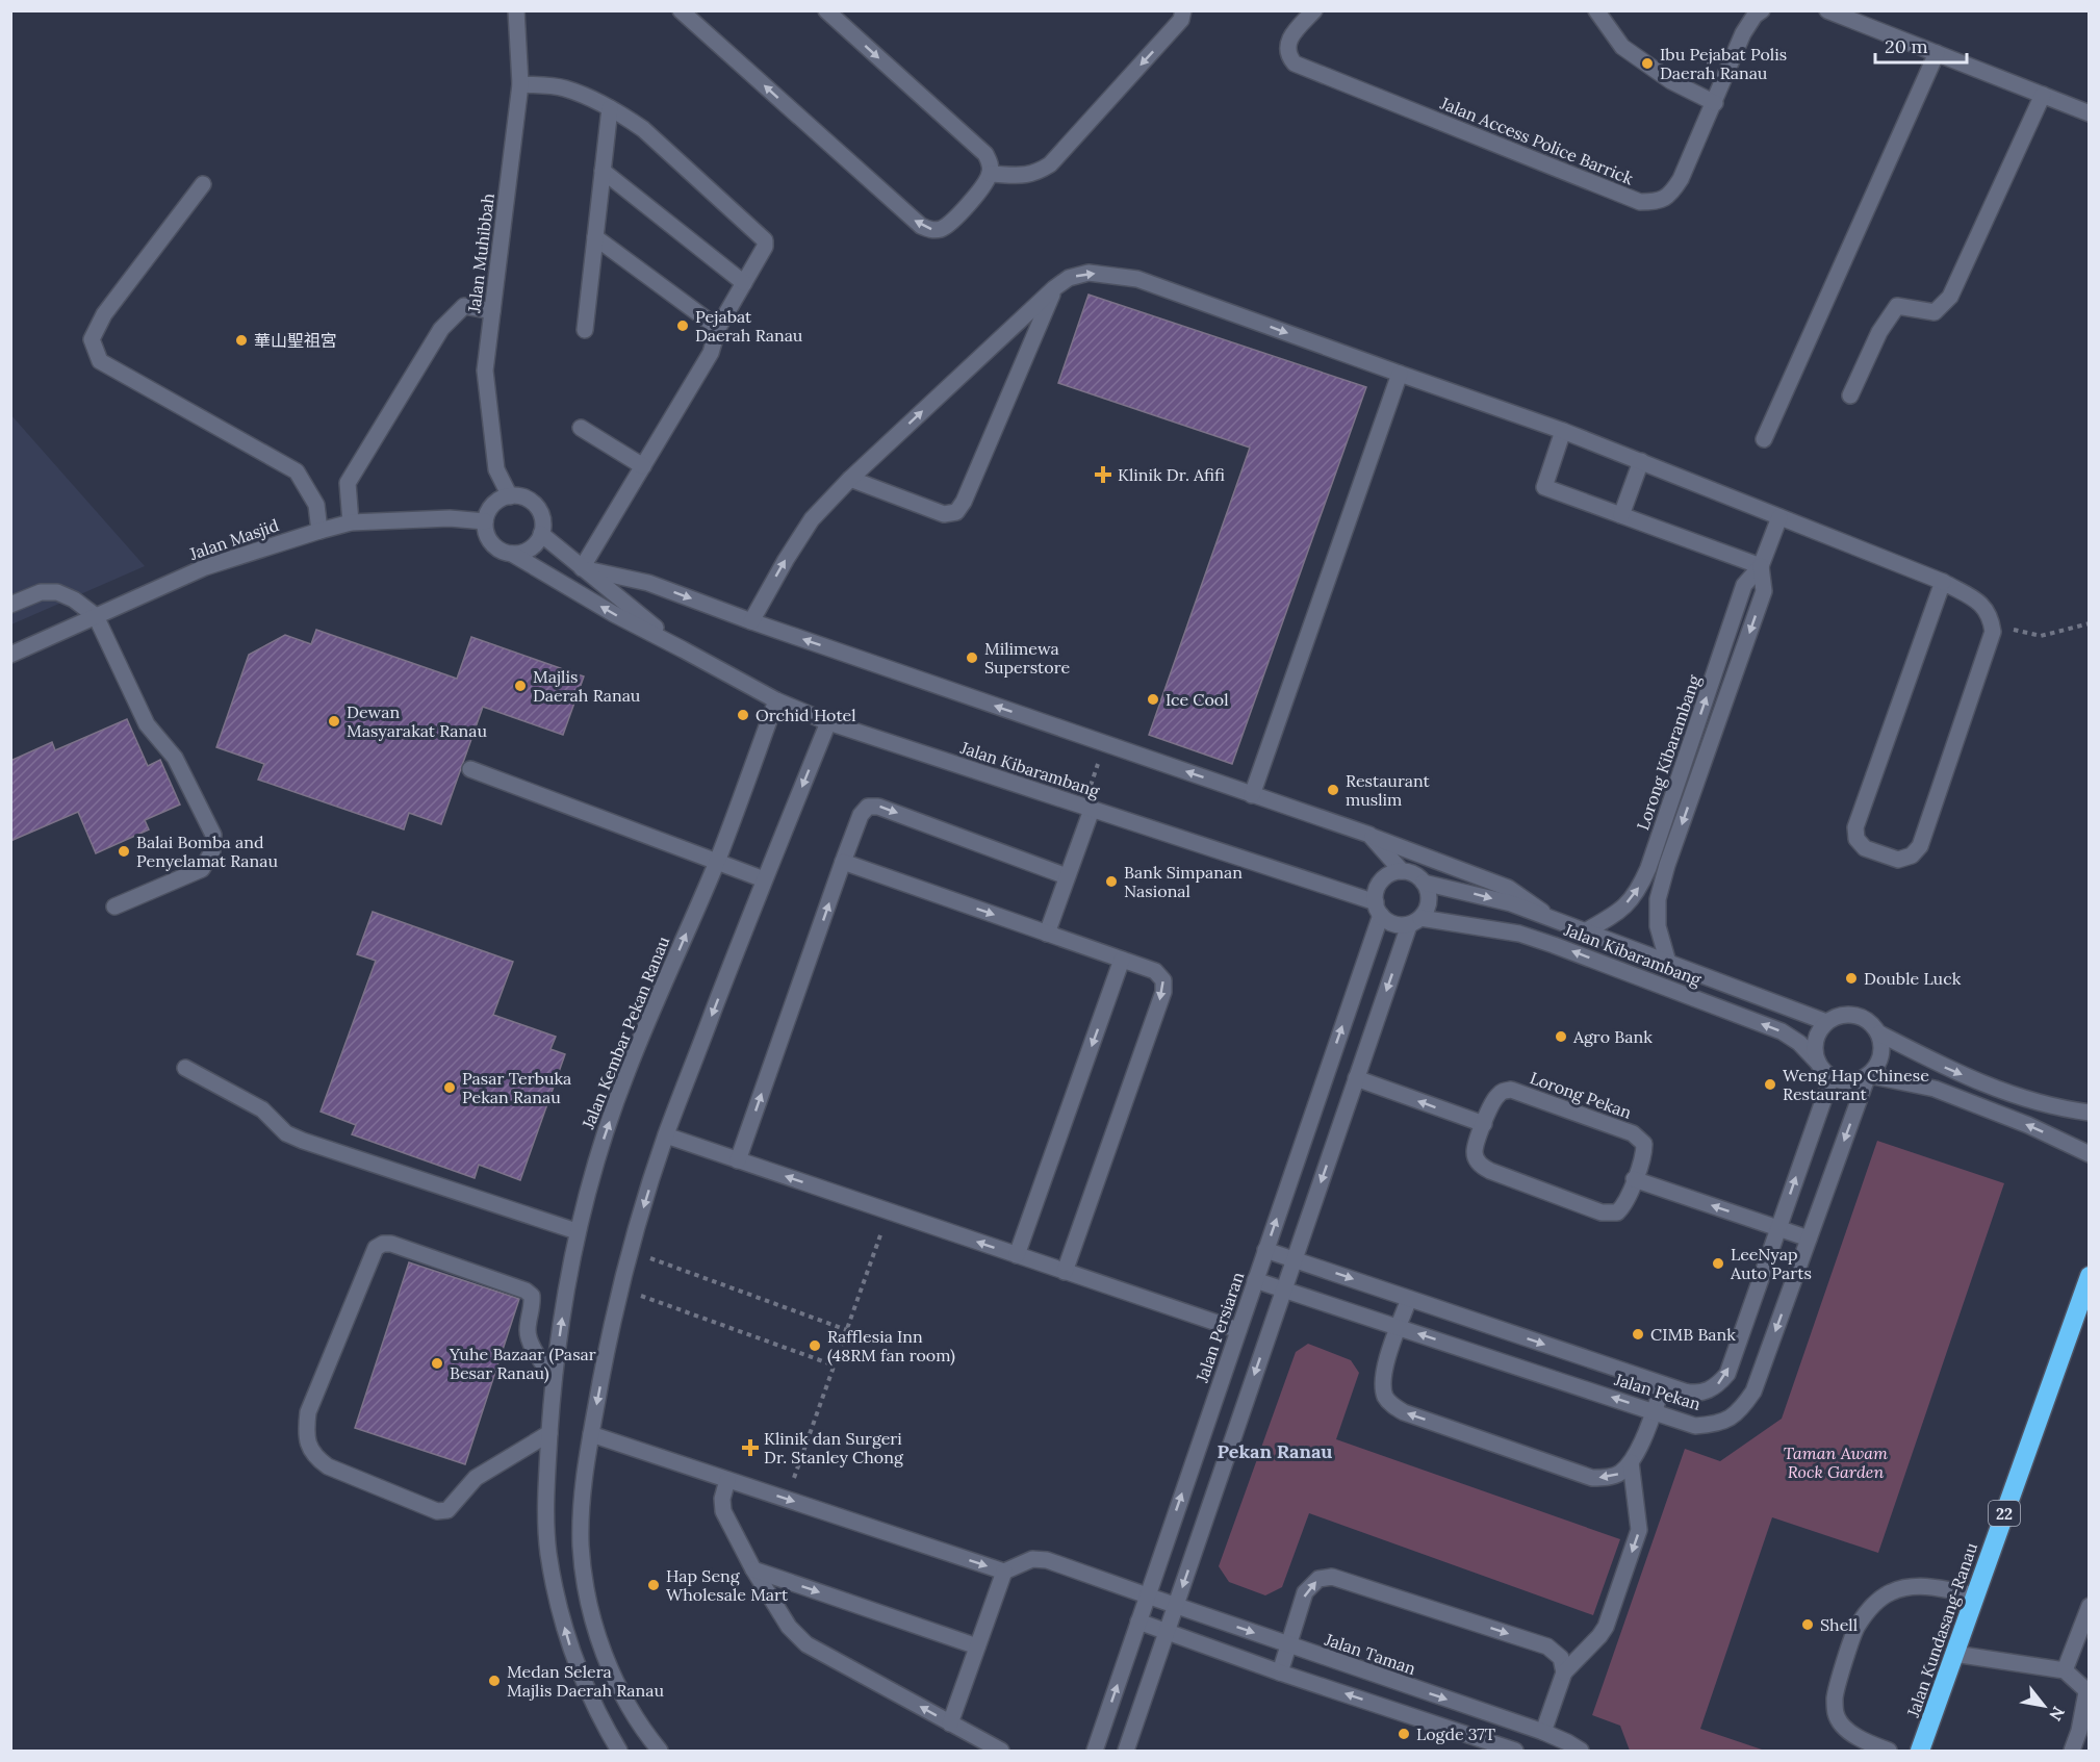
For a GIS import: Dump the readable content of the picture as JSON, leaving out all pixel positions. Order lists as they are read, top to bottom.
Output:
{
  "streets": {
    "highway": ["22", "Jalan Kundasang-Ranau"],
    "street": [
      "Jalan Access Police Barrick",
      "Jalan Muhibbah",
      "Jalan Masjid",
      "Lorong Kibarambang",
      "Jalan Kibarambang",
      "Jalan Kembar Pekan Ranau",
      "Lorong Pekan",
      "Jalan Persiaran",
      "Jalan Pekan",
      "Jalan Taman"
    ]
  },
  "crossings": [
    ["Jalan Muhibbah", "Jalan Masjid"],
    ["Jalan Muhibbah", "Jalan Kibarambang"],
    ["Jalan Masjid", "Jalan Kibarambang"],
    ["Lorong Kibarambang", "Jalan Kibarambang"],
    ["Jalan Kibarambang", "Jalan Kembar Pekan Ranau"],
    ["Jalan Kibarambang", "Jalan Persiaran"],
    ["Jalan Kibarambang", "Jalan Pekan"],
    ["Jalan Persiaran", "Jalan Pekan"],
    ["Jalan Persiaran", "Jalan Taman"]
  ],
  "districts": ["Pekan Ranau"],
  "parks": ["Taman Awam Rock Garden"],
  "places": {
    "other": [
      "Ibu Pejabat Polis Daerah Ranau",
      "Pejabat Daerah Ranau",
      "華山聖祖宮",
      "Milimewa Superstore",
      "Majlis Daerah Ranau",
      "Ice Cool",
      "Orchid Hotel",
      "Dewan Masyarakat Ranau",
      "Restaurant muslim",
      "Balai Bomba and Penyelamat Ranau",
      "Bank Simpanan Nasional",
      "Double Luck",
      "Agro Bank",
      "Weng Hap Chinese Restaurant",
      "Pasar Terbuka Pekan Ranau",
      "LeeNyap Auto Parts",
      "CIMB Bank",
      "Rafflesia Inn (48RM fan room)",
      "Yuhe Bazaar (Pasar Besar Ranau)",
      "Hap Seng Wholesale Mart",
      "Shell",
      "Medan Selera Majlis Daerah Ranau",
      "Logde 37T"
    ],
    "health": ["Klinik Dr. Afifi", "Klinik dan Surgeri Dr. Stanley Chong"]
  },
  "scale_bar": "20 m",
  "north": "bottom right"
}
